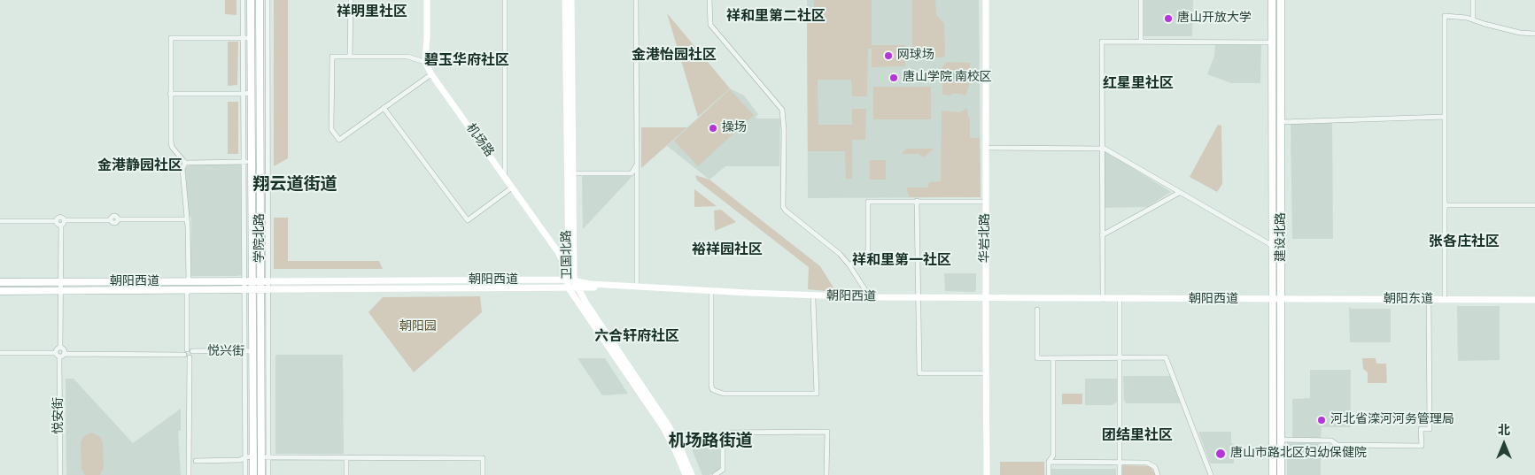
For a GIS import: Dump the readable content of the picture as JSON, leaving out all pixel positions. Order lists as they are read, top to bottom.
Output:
{
  "streets": {
    "main road": [
      "机场路",
      "建设北路",
      "学院北路",
      "华岩北路",
      "卫国北路",
      "朝阳西道",
      "朝阳东道"
    ],
    "street": ["悦兴街", "悦安街"]
  },
  "crossings": [
    ["机场路", "卫国北路"],
    ["建设北路", "朝阳西道"],
    ["建设北路", "朝阳东道"],
    ["学院北路", "朝阳西道"],
    ["学院北路", "悦兴街"],
    ["华岩北路", "朝阳西道"],
    ["卫国北路", "朝阳西道"],
    ["朝阳西道", "朝阳东道"],
    ["悦兴街", "悦安街"]
  ],
  "districts": [
    "祥明里社区",
    "祥和里第二社区",
    "金港怡园社区",
    "碧玉华府社区",
    "红星里社区",
    "金港静园社区",
    "翔云道街道",
    "张各庄社区",
    "裕祥园社区",
    "祥和里第一社区",
    "六合轩府社区",
    "团结里社区",
    "机场路街道"
  ],
  "parks": ["朝阳园"],
  "places": [
    "唐山开放大学",
    "网球场",
    "唐山学院 南校区",
    "操场",
    "河北省滦河河务管理局",
    "唐山市路北区妇幼保健院"
  ],
  "north": "top"
}
